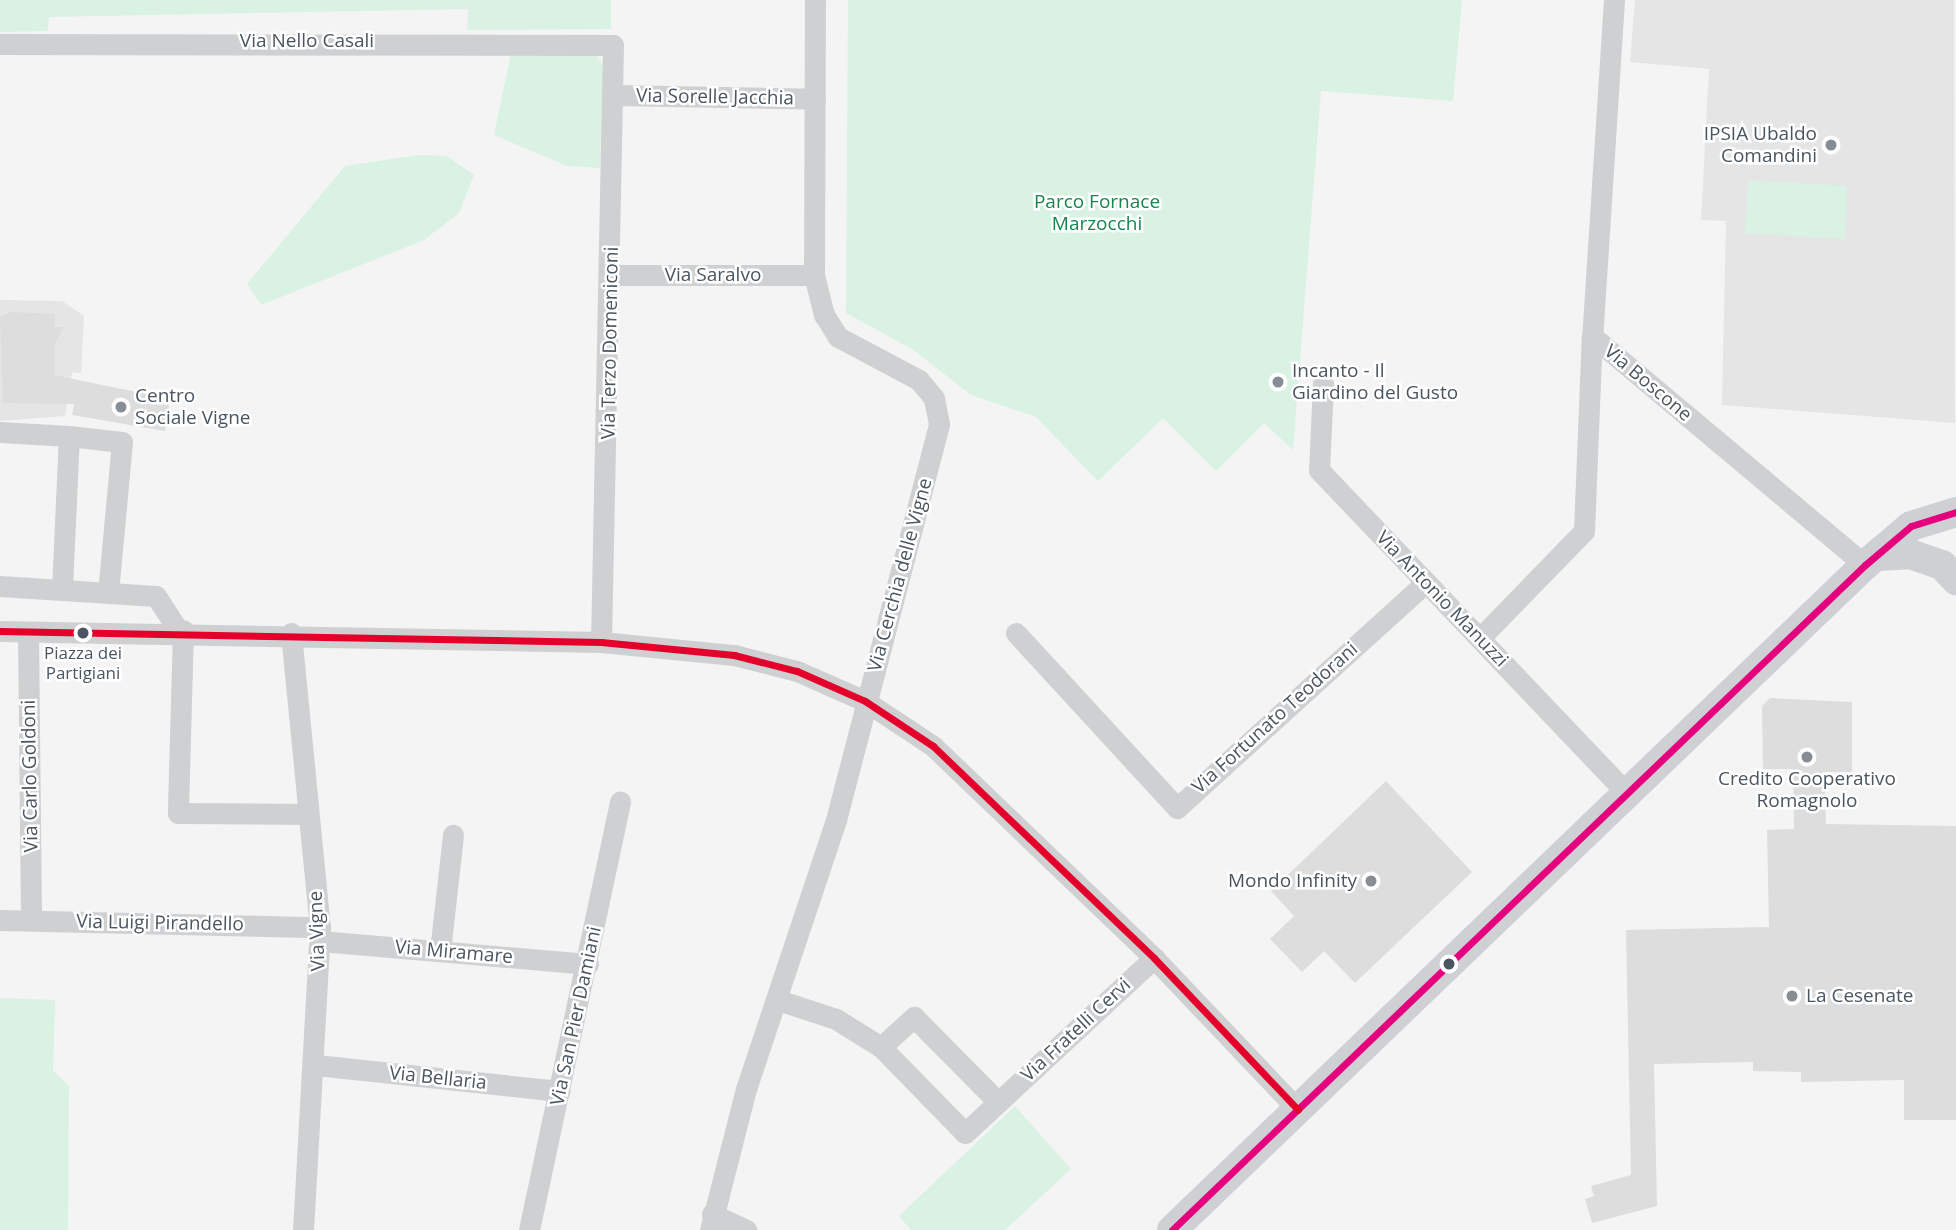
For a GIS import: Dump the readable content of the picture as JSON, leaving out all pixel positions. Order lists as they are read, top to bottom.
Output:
{
  "streets": {
    "street": [
      "Via Nello Casali",
      "Via Sorelle Jacchia",
      "Via Saralvo",
      "Via Terzo Domeniconi",
      "Via Boscone",
      "Via Cerchia delle Vigne",
      "Via Antonio Manuzzi",
      "Via Fortunato Teodorani",
      "Via Carlo Goldoni",
      "Via Luigi Pirandello",
      "Via Vigne",
      "Via Miramare",
      "Via San Pier Damiani",
      "Via Fratelli Cervi",
      "Via Bellaria"
    ]
  },
  "crossings": [
    ["Via Nello Casali", "Via Terzo Domeniconi"],
    ["Via Sorelle Jacchia", "Via Terzo Domeniconi"],
    ["Via Sorelle Jacchia", "Via Cerchia delle Vigne"],
    ["Via Saralvo", "Via Terzo Domeniconi"],
    ["Via Saralvo", "Via Cerchia delle Vigne"],
    ["Via Cerchia delle Vigne", "Via Fratelli Cervi"],
    ["Via Antonio Manuzzi", "Via Fortunato Teodorani"],
    ["Via Carlo Goldoni", "Via Luigi Pirandello"],
    ["Via Luigi Pirandello", "Via Vigne"],
    ["Via Luigi Pirandello", "Via Miramare"],
    ["Via Vigne", "Via Miramare"],
    ["Via Vigne", "Via Bellaria"],
    ["Via Miramare", "Via San Pier Damiani"],
    ["Via San Pier Damiani", "Via Bellaria"]
  ],
  "parks": ["Parco Fornace Marzocchi"],
  "places": [
    "IPSIA Ubaldo Comandini",
    "Incanto - Il Giardino del Gusto",
    "Centro Sociale Vigne",
    "Piazza dei Partigiani",
    "Credito Cooperativo Romagnolo",
    "Mondo Infinity",
    "La Cesenate"
  ]
}
